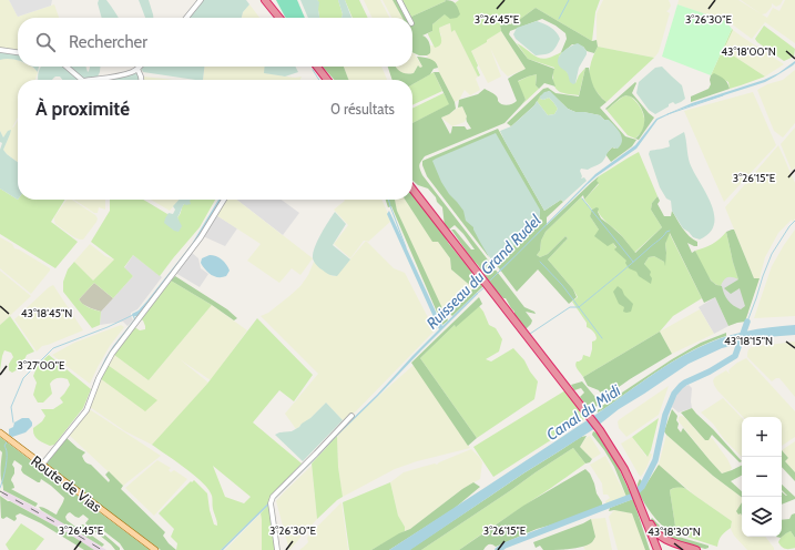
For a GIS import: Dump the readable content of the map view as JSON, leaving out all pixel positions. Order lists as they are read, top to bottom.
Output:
{
  "streets": {
    "main road": ["Route de Vias"]
  },
  "water": ["Ruisseau du Grand Rudel", "Canal du Midi"],
  "page": {
    "search": "Rechercher",
    "heading": ["À proximité", "0 résultats"],
    "map_buttons": ["+", "−"]
  },
  "coordinates": [
    "3°26'45\"E",
    "3°26'30\"E",
    "43°18'00\"N",
    "3°26'15\"E",
    "43°18'45\"N",
    "43°18'15\"N",
    "3°27'00\"E",
    "43°18'30\"N"
  ]
}
